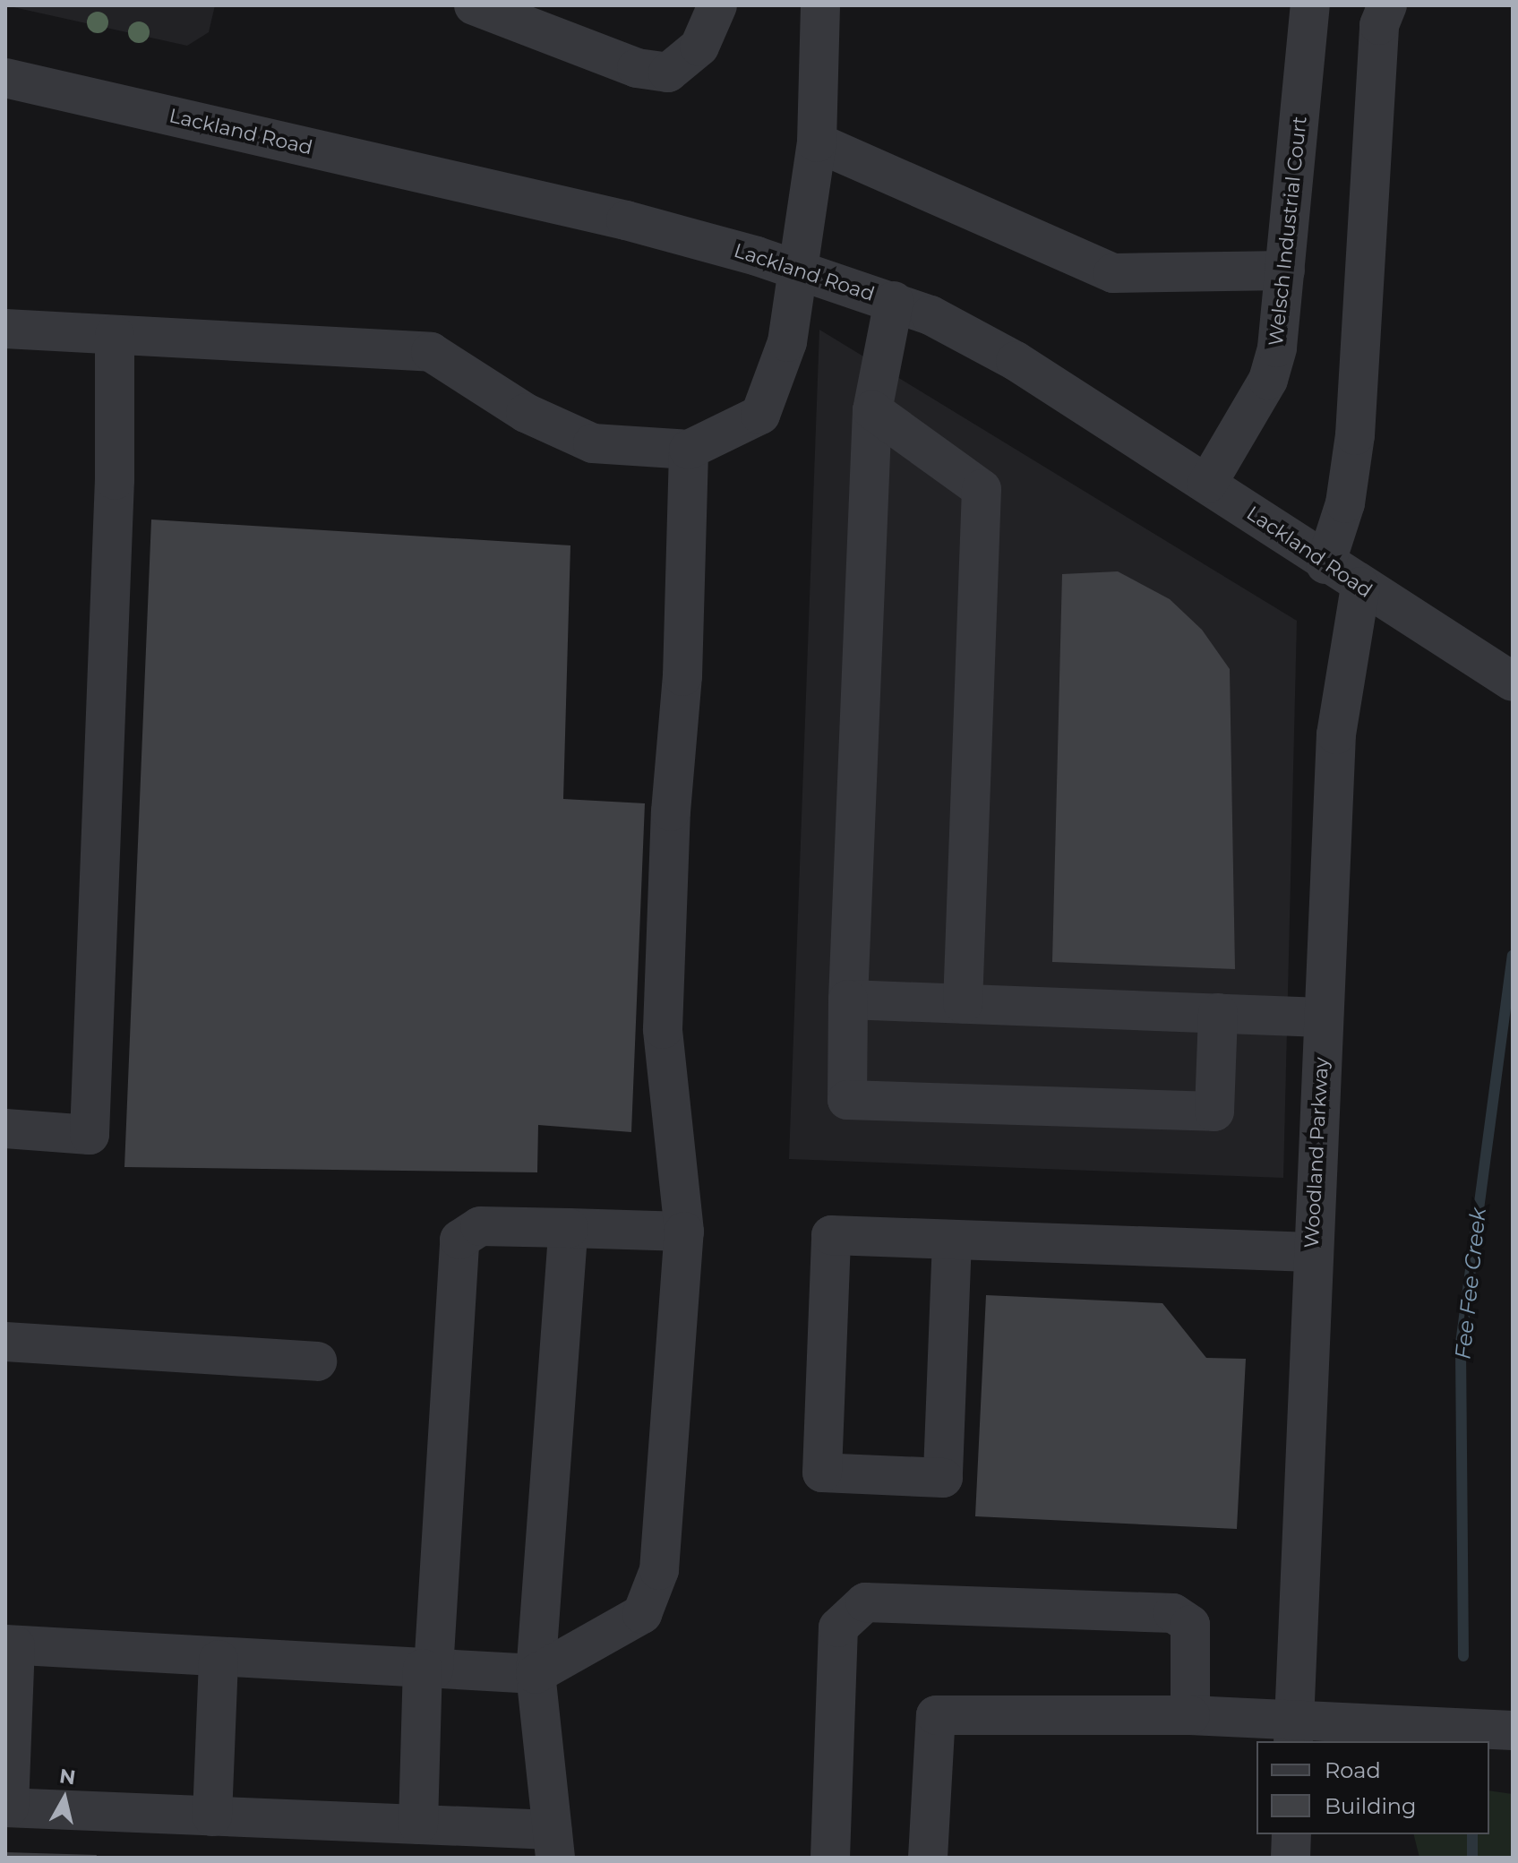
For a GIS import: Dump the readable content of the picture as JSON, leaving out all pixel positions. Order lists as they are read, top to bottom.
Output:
{
  "streets": {
    "street": ["Lackland Road", "Welsch Industrial Court", "Woodland Parkway"]
  },
  "crossings": [
    ["Lackland Road", "Welsch Industrial Court"],
    ["Lackland Road", "Woodland Parkway"]
  ],
  "water": ["Fee Fee Creek"],
  "legend": ["Road", "Building"],
  "north": "top"
}
